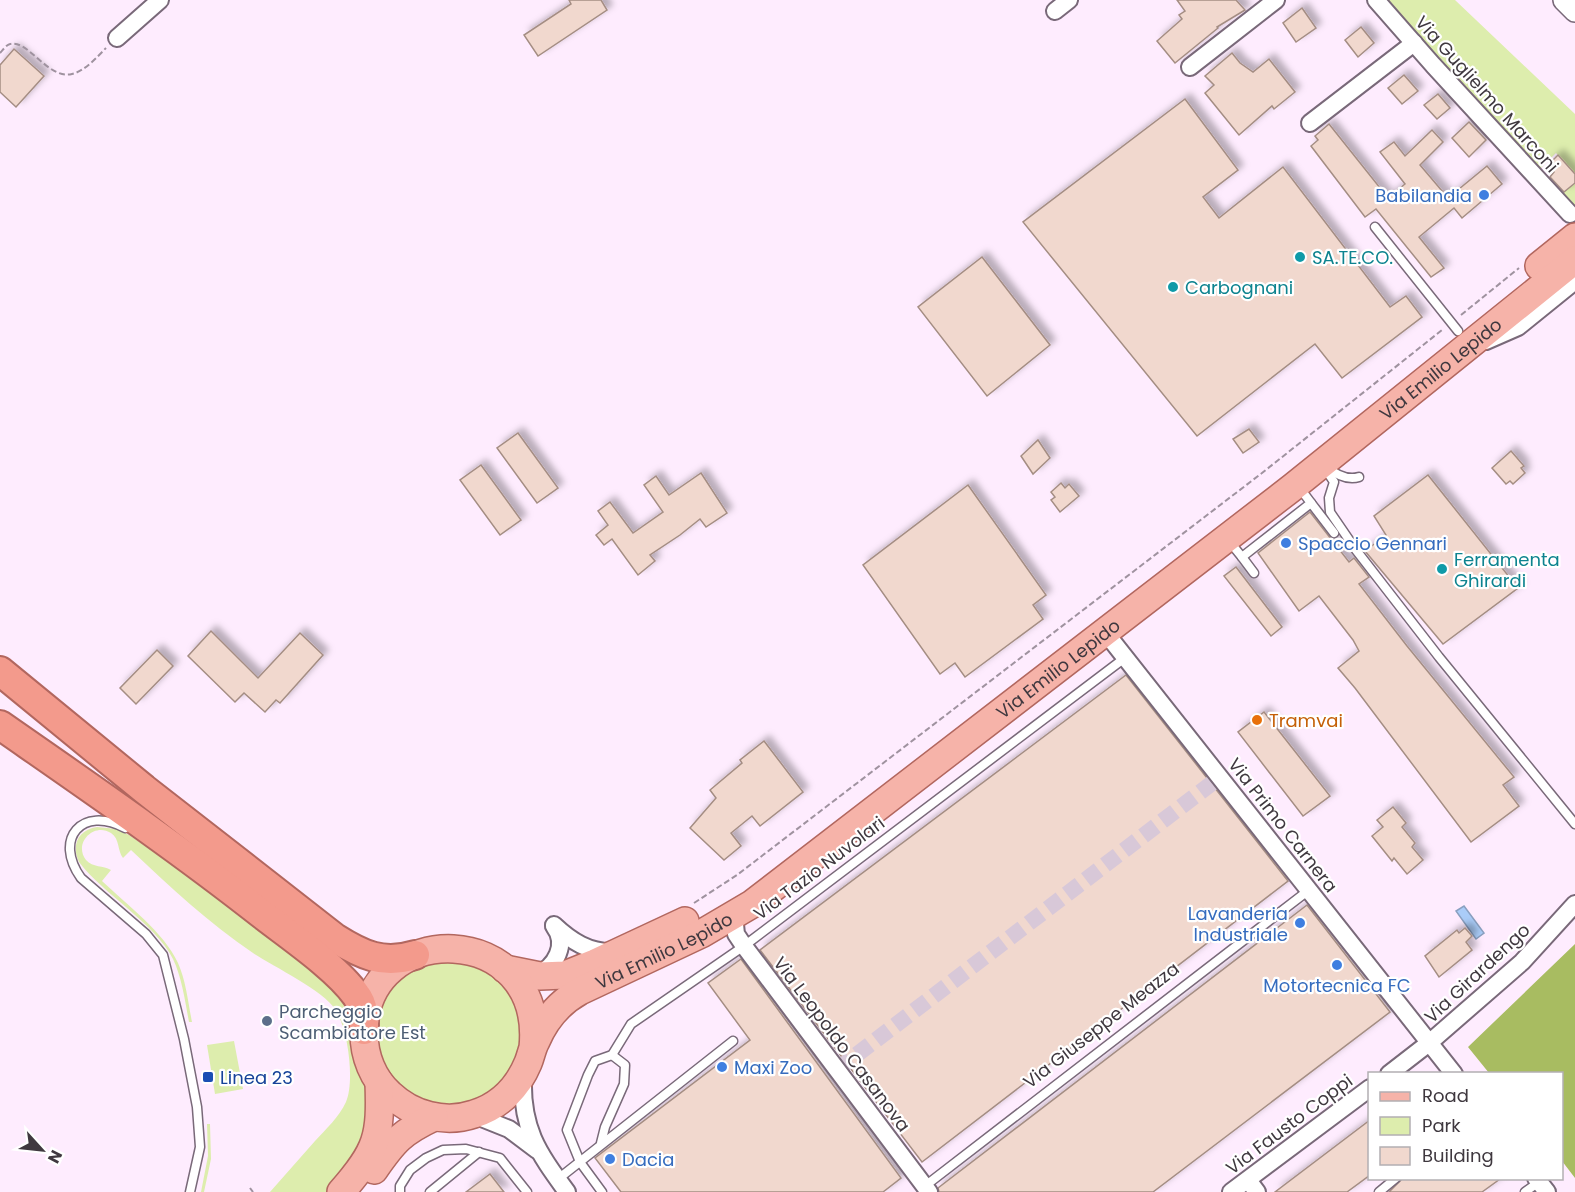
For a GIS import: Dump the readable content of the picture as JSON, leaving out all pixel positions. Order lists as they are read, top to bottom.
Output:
{
  "streets": {
    "main road": ["Via Emilio Lepido"],
    "street": [
      "Via Guglielmo Marconi",
      "Via Primo Carnera",
      "Via Girardengo",
      "Via Leopoldo Casanova",
      "Via Fausto Coppi"
    ],
    "lane": ["Via Tazio Nuvolari", "Via Giuseppe Meazza"]
  },
  "crossings": [
    ["Via Guglielmo Marconi", "Via Emilio Lepido"],
    ["Via Emilio Lepido", "Via Primo Carnera"],
    ["Via Emilio Lepido", "Via Leopoldo Casanova"],
    ["Via Primo Carnera", "Via Tazio Nuvolari"],
    ["Via Primo Carnera", "Via Girardengo"],
    ["Via Primo Carnera", "Via Giuseppe Meazza"],
    ["Via Tazio Nuvolari", "Via Leopoldo Casanova"],
    ["Via Giuseppe Meazza", "Via Leopoldo Casanova"]
  ],
  "places": {
    "other": [
      "Babilandia",
      "SA.TE.CO.",
      "Carbognani",
      "Spaccio Gennari",
      "Ferramenta Ghirardi",
      "Tramvai",
      "Lavanderia Industriale",
      "Motortecnica FC",
      "Parcheggio Scambiatore Est",
      "Maxi Zoo",
      "Dacia"
    ],
    "transit": ["Linea 23"]
  },
  "legend": ["Road", "Park", "Building"],
  "north": "bottom right"
}
